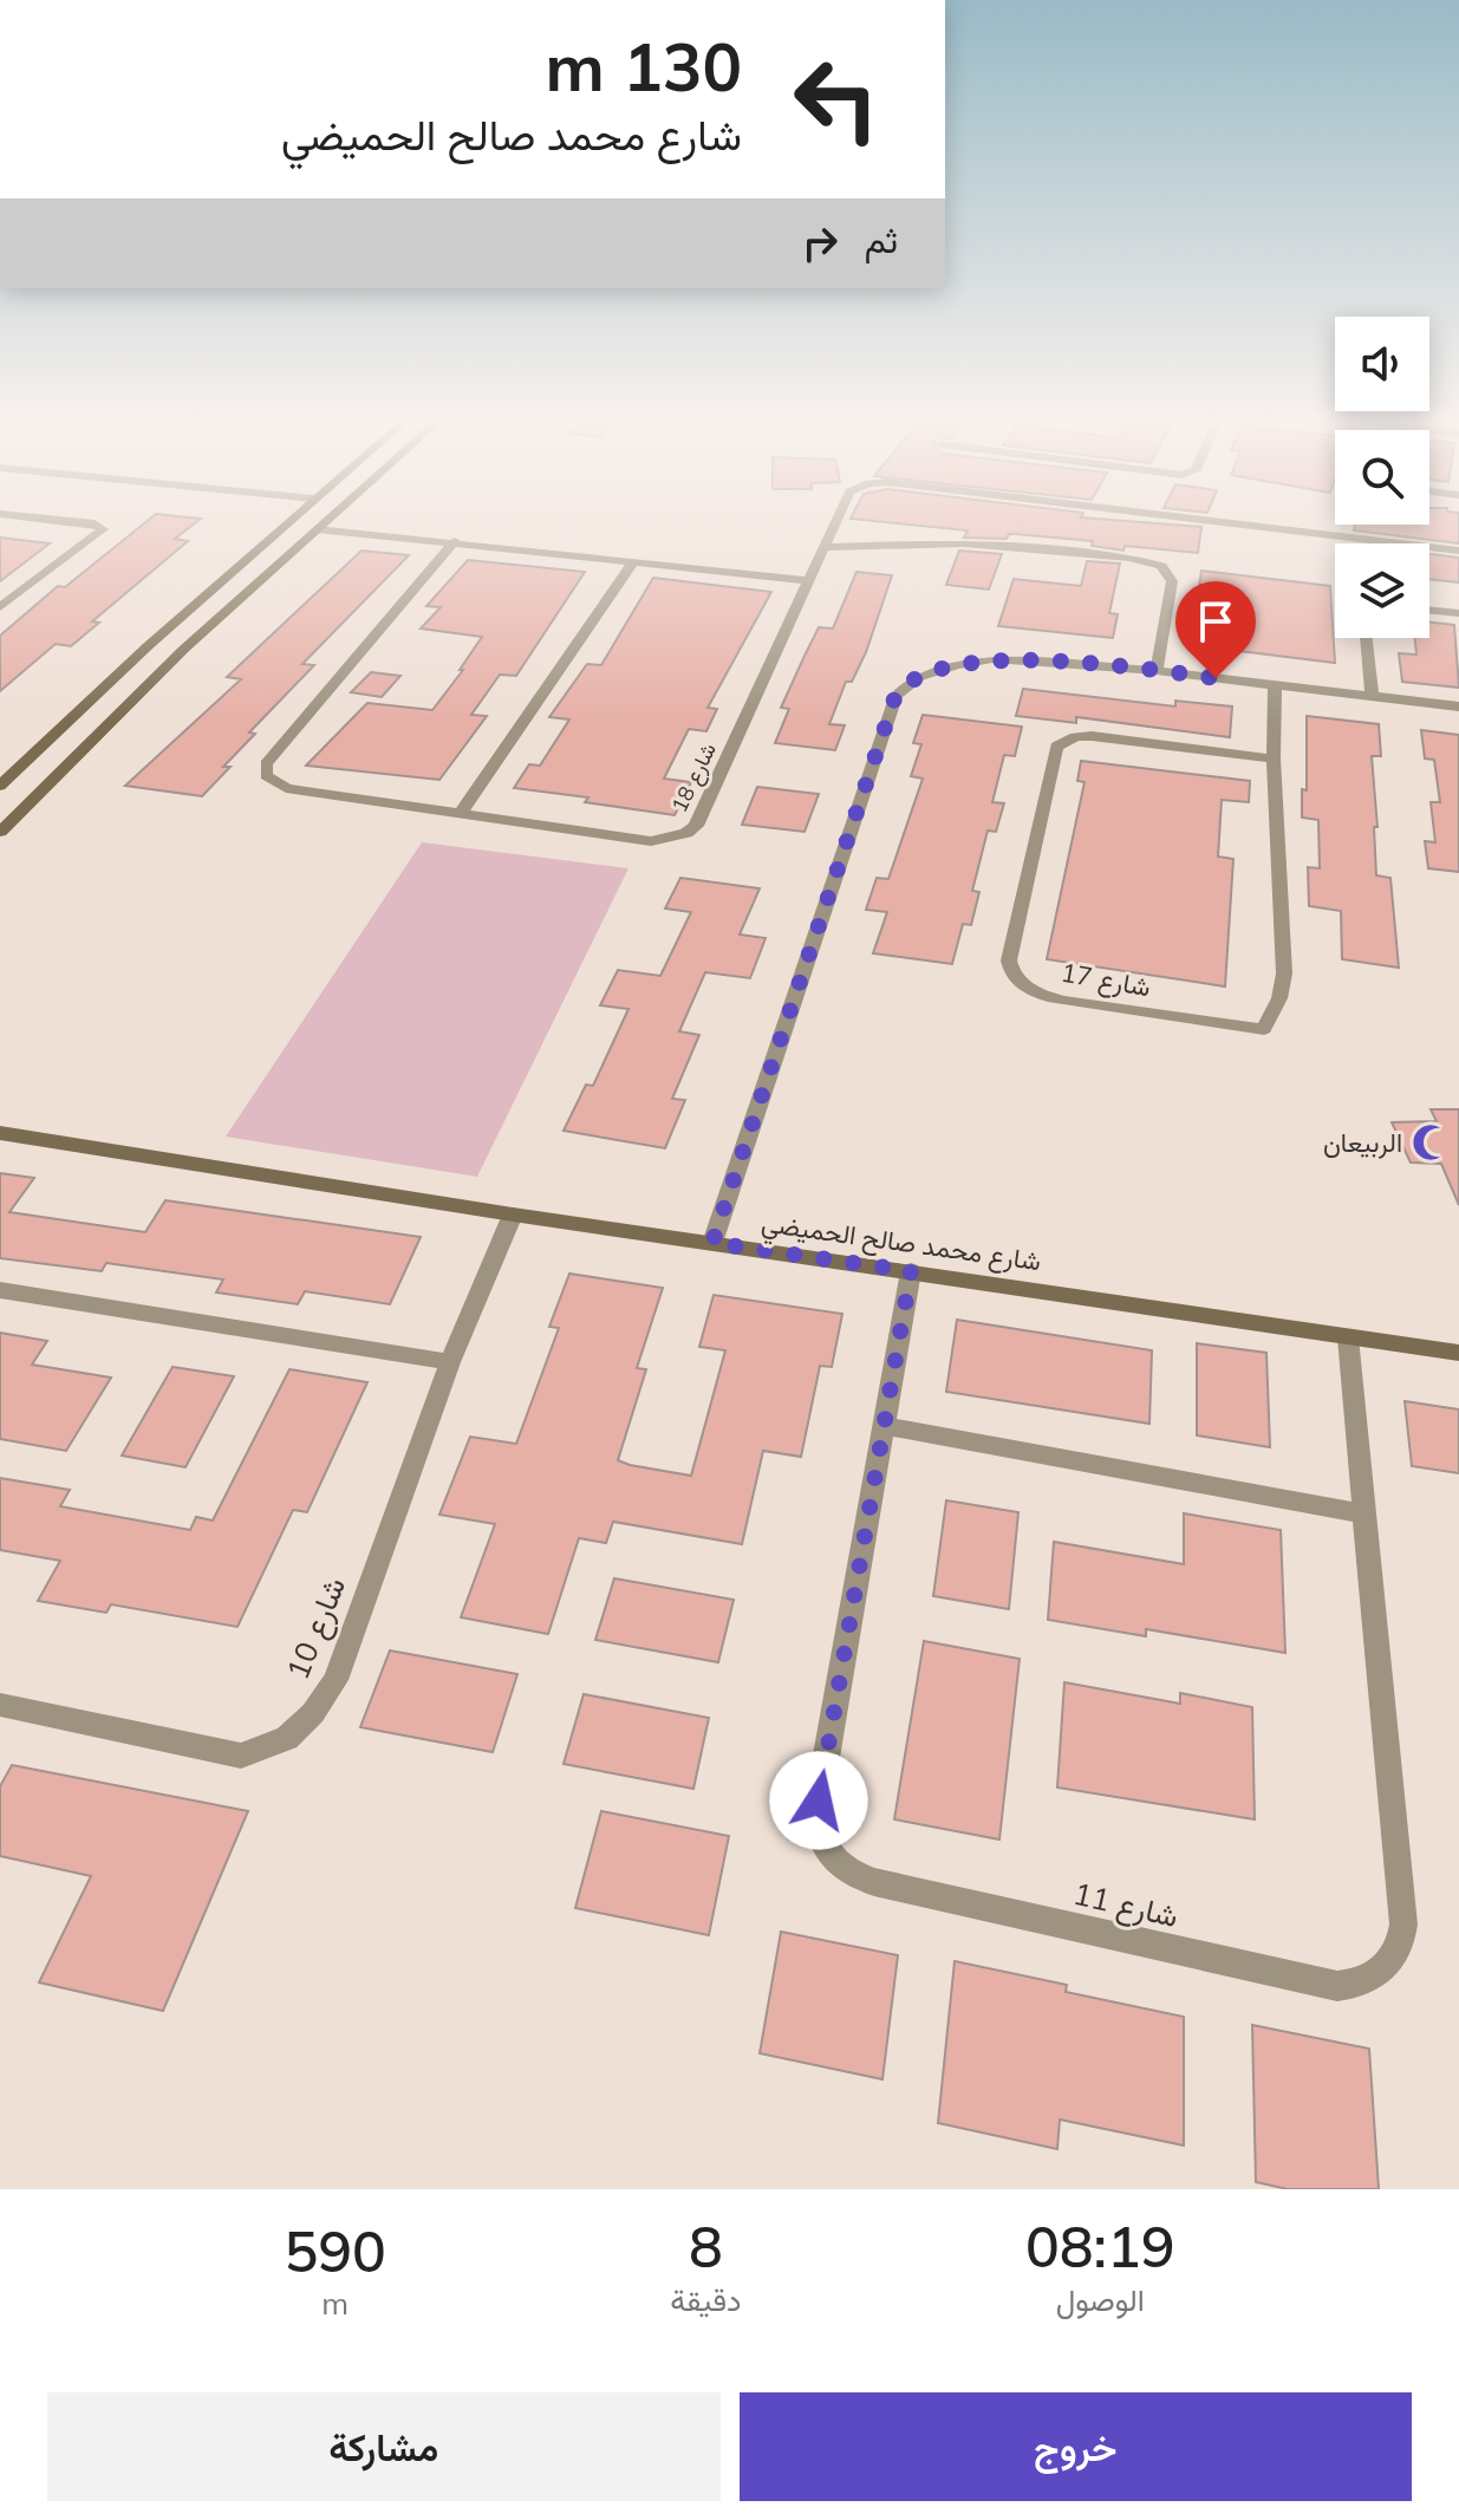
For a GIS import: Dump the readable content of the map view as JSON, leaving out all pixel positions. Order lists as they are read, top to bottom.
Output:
{
  "streets": {
    "street": [
      "شارع 18",
      "شارع 17",
      "شارع محمد صالح الحميضي",
      "شارع 10",
      "شارع 11"
    ]
  },
  "crossings": [
    ["شارع محمد صالح الحميضي", "شارع 10"],
    ["شارع محمد صالح الحميضي", "شارع 11"]
  ],
  "places": {
    "mosque": ["الربيعان"]
  },
  "page": {
    "turn": ["130 m", "شارع محمد صالح الحميضي"],
    "then": "ثم",
    "eta": [
      "08:19",
      "الوصول",
      "8",
      "دقيقة",
      "590",
      "m"
    ],
    "buttons": ["خروج", "مشاركة"]
  }
}
